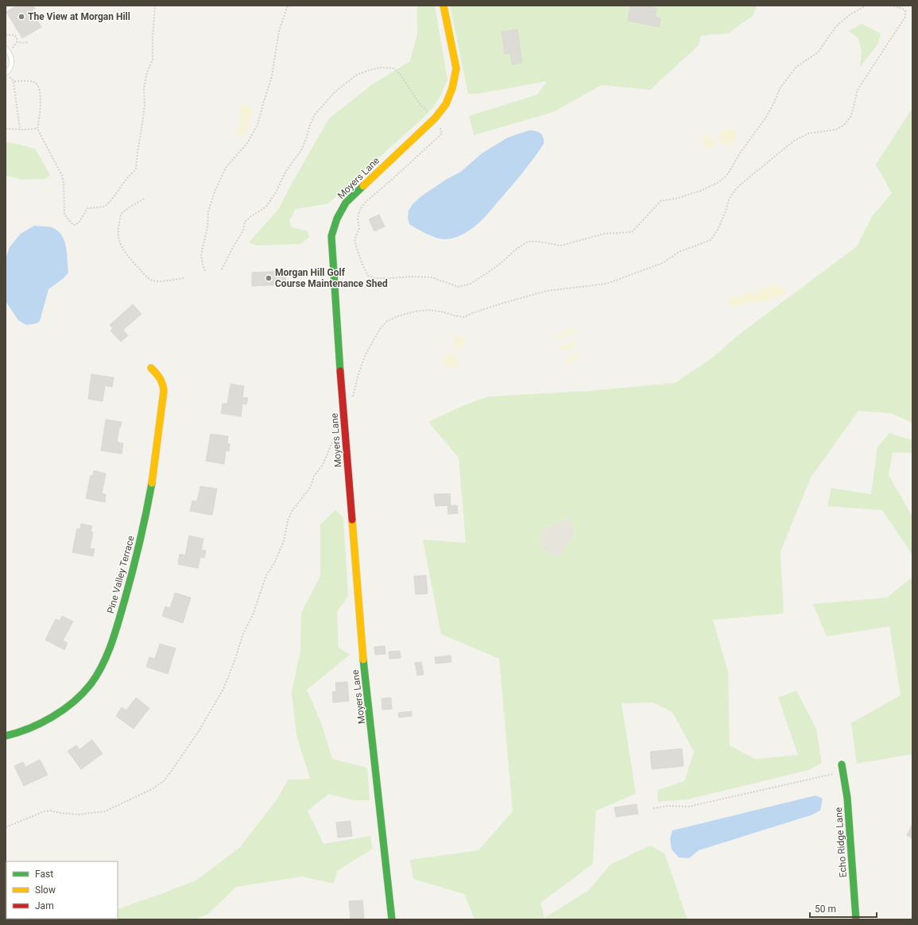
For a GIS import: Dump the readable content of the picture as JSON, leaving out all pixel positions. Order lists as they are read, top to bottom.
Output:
{
  "streets": {
    "street": ["Moyers Lane", "Pine Valley Terrace", "Echo Ridge Lane"]
  },
  "places": ["The View at Morgan Hill", "Morgan Hill Golf Course Maintenance Shed"],
  "legend": ["Fast", "Slow", "Jam"],
  "scale_bar": "50 m"
}
